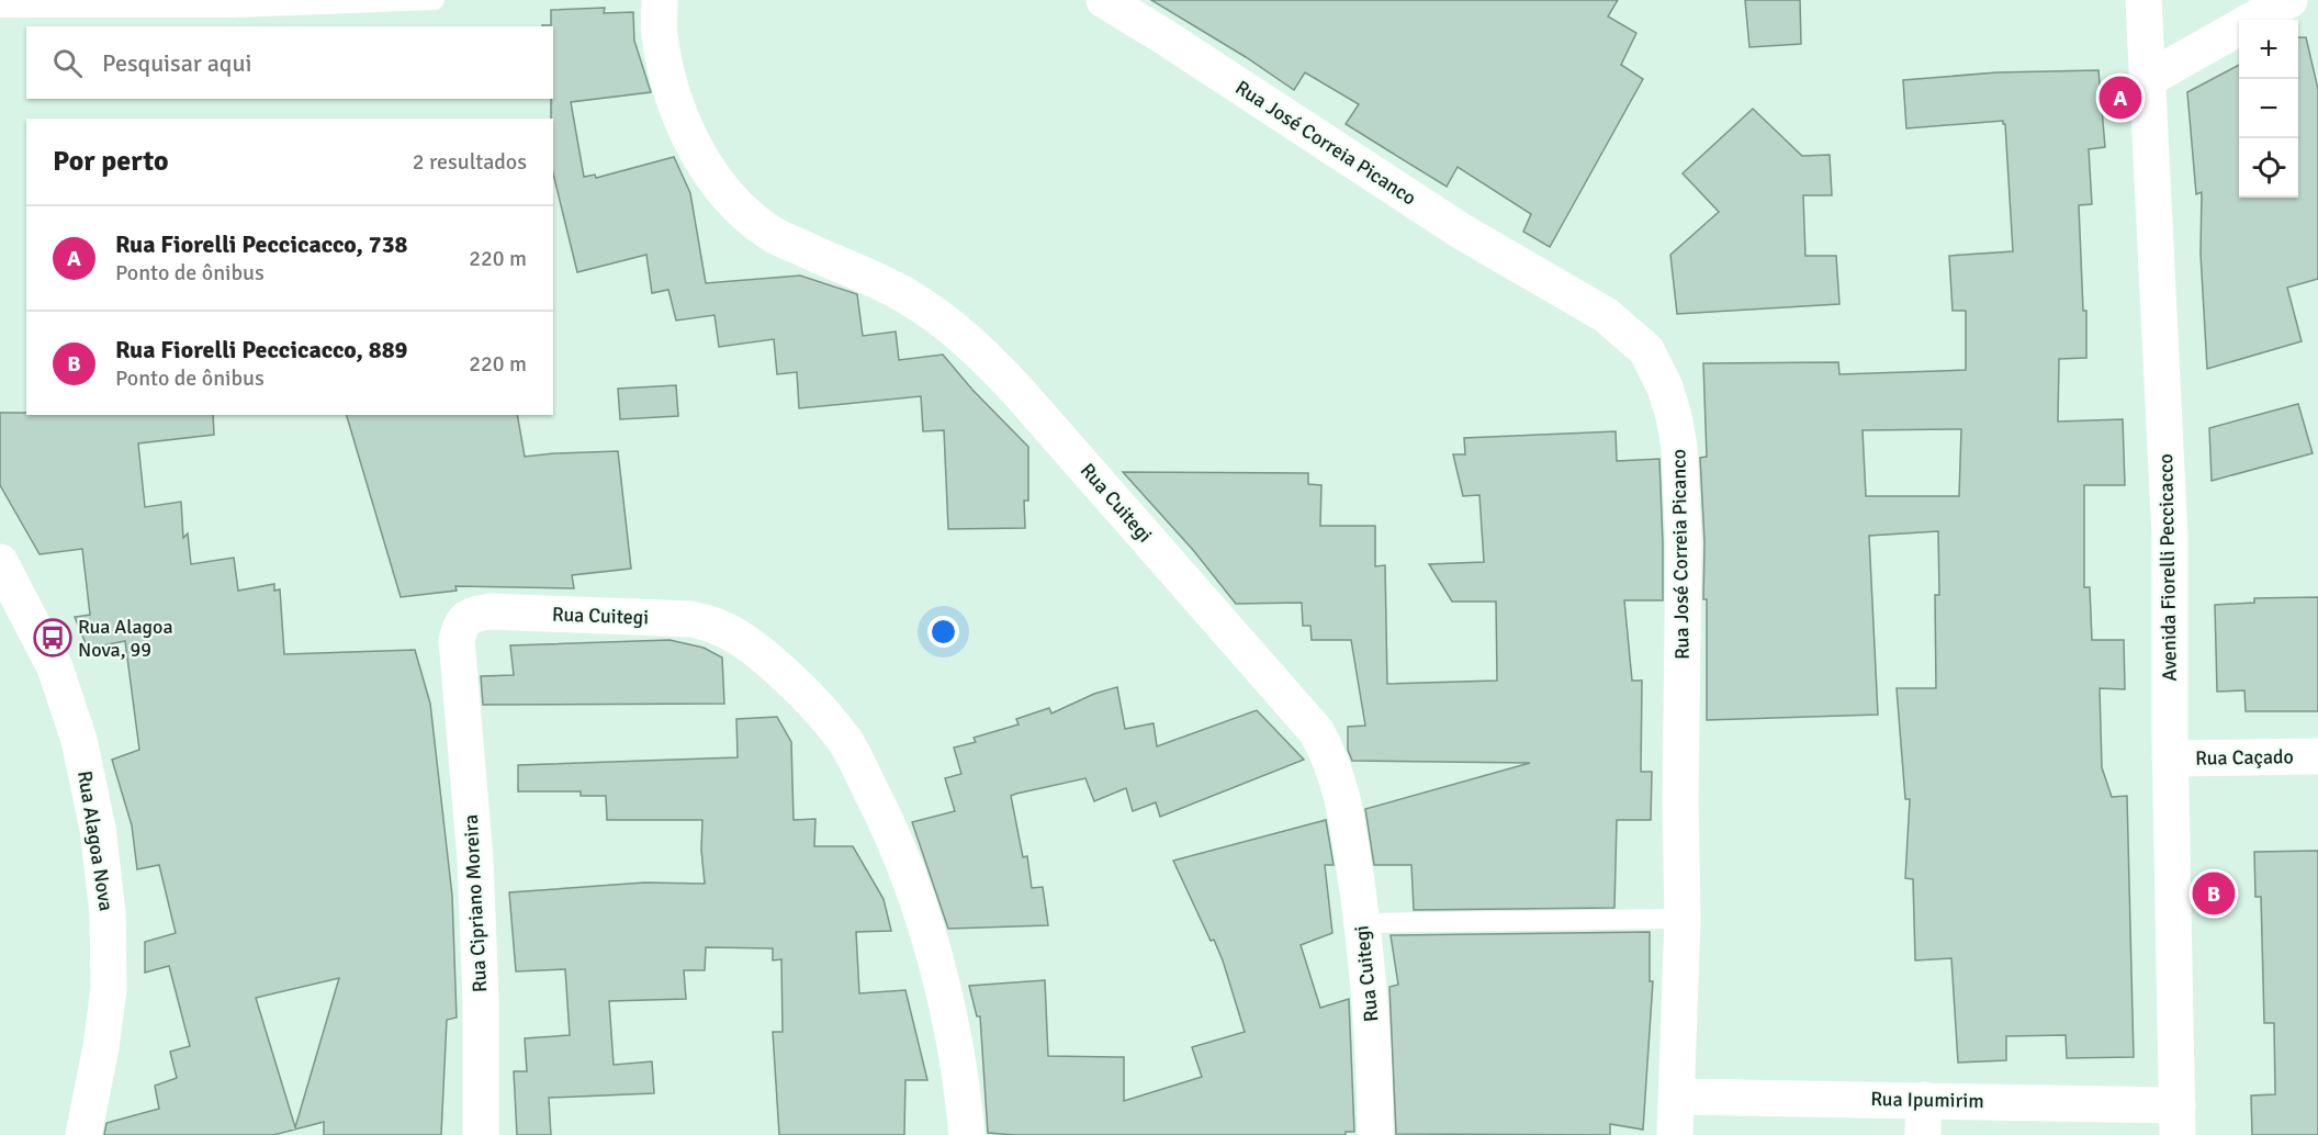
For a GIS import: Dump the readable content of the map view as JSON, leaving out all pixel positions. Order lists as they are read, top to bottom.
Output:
{
  "streets": {
    "street": [
      "Rua José Correia Picanco",
      "Rua Cuitegi",
      "Avenida Fiorelli Peccicacco",
      "Rua Caçado",
      "Rua Alagoa Nova",
      "Rua Cipriano Moreira",
      "Rua Ipumirim"
    ]
  },
  "crossings": [
    ["Rua José Correia Picanco", "Rua Ipumirim"],
    ["Rua Cuitegi", "Rua Cipriano Moreira"],
    ["Avenida Fiorelli Peccicacco", "Rua Caçado"],
    ["Avenida Fiorelli Peccicacco", "Rua Ipumirim"]
  ],
  "places": {
    "bus stop": ["Rua Alagoa Nova, 99"]
  },
  "page": {
    "map_buttons": ["+", "−"],
    "search": "Pesquisar aqui",
    "pins": ["A", "B"],
    "heading": ["Por perto", "2 resultados"],
    "list": [
      {
        "mark": "A",
        "name": "Rua Fiorelli Peccicacco, 738",
        "note": "Ponto de ônibus",
        "value": "220 m"
      },
      {
        "mark": "B",
        "name": "Rua Fiorelli Peccicacco, 889",
        "note": "Ponto de ônibus",
        "value": "220 m"
      }
    ]
  }
}
